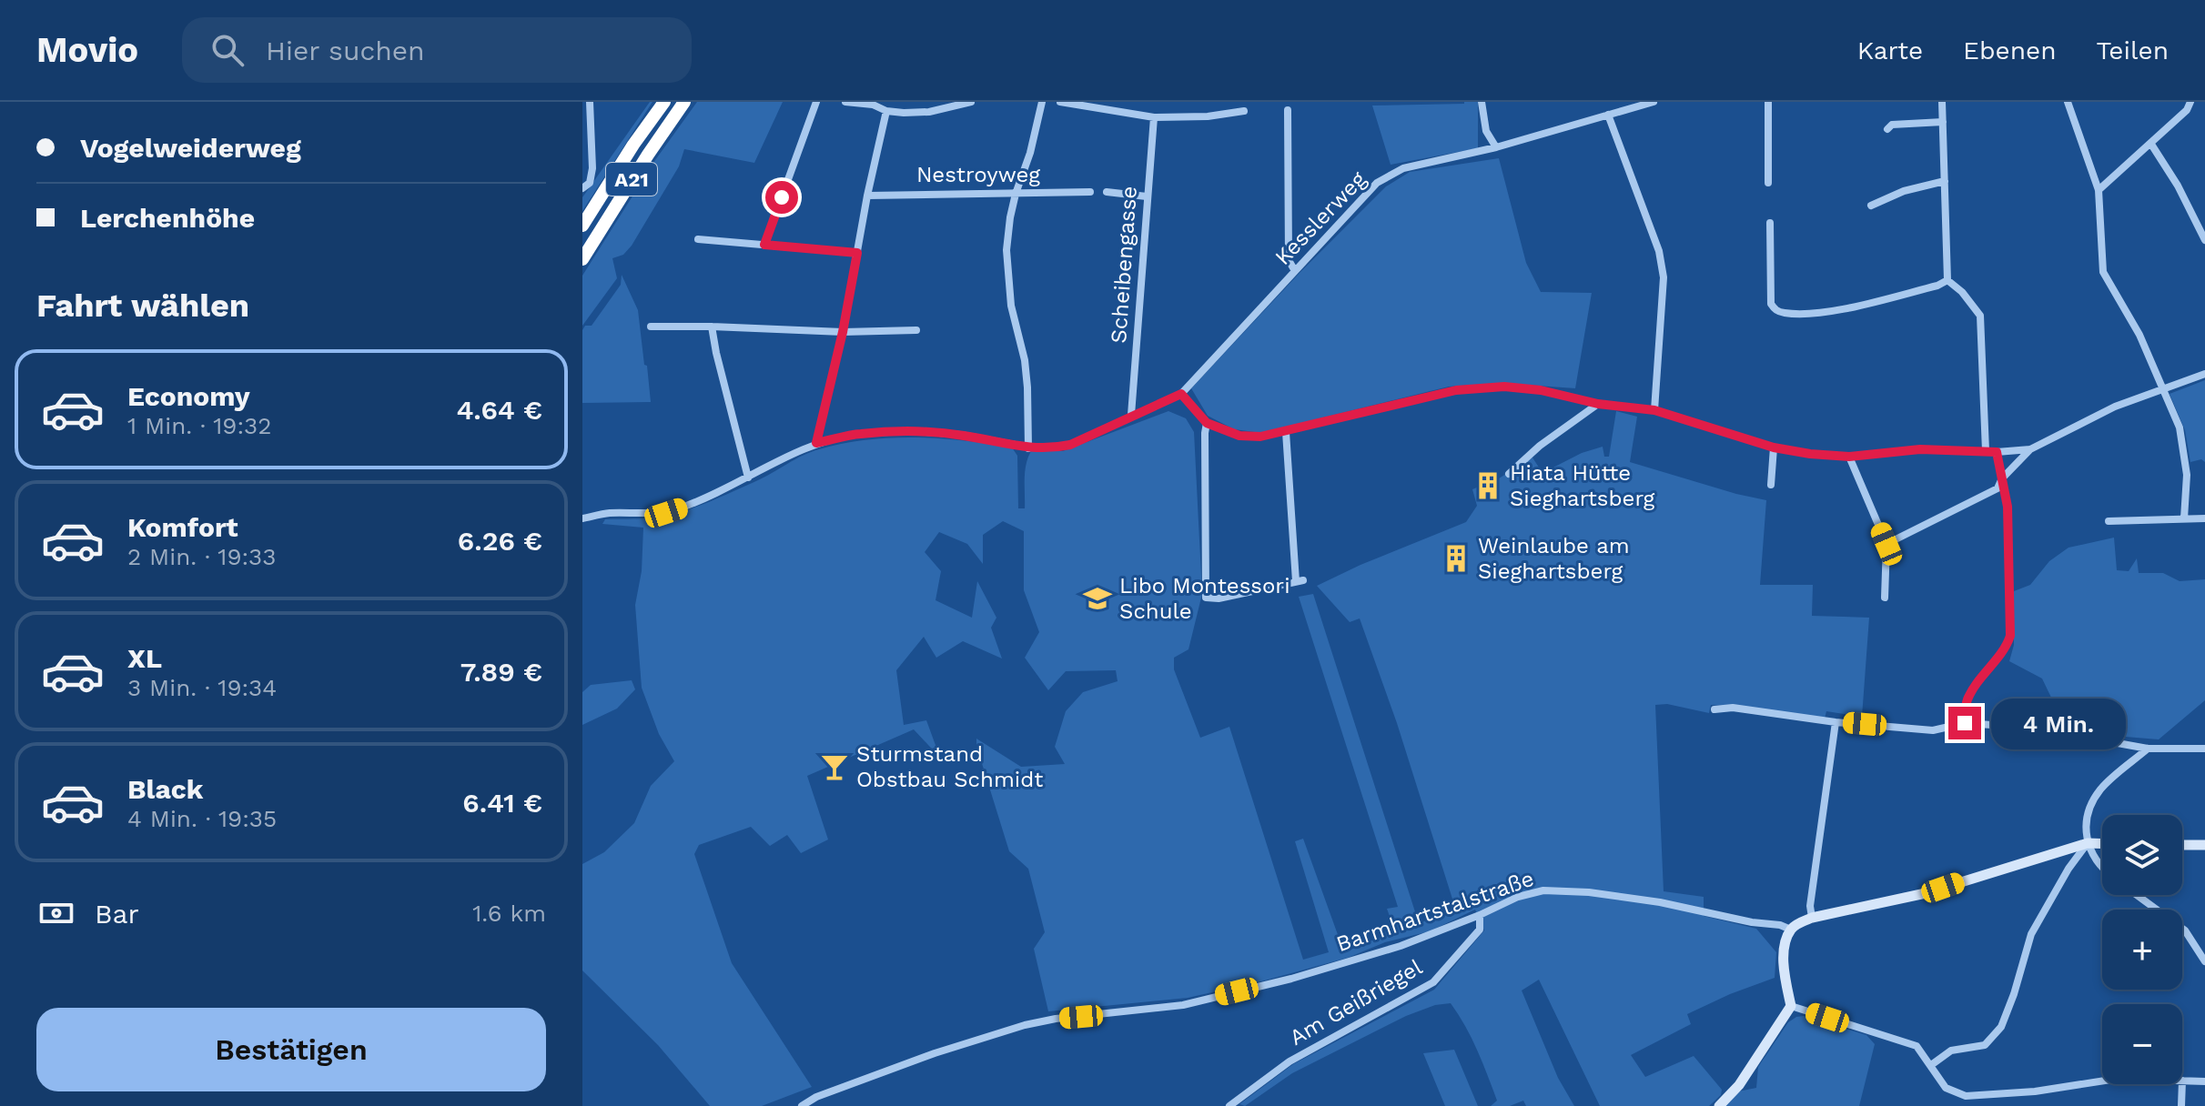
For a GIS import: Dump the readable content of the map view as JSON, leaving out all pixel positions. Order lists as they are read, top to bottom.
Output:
{
  "streets": {
    "highway": ["A21"],
    "street": [
      "Nestroyweg",
      "Kesslerweg",
      "Scheibengasse",
      "Barmhartstalstraße",
      "Am Geißriegel"
    ]
  },
  "crossings": [
    ["Barmhartstalstraße", "Am Geißriegel"]
  ],
  "places": {
    "building": ["Hiata Hütte Sieghartsberg", "Weinlaube am Sieghartsberg"],
    "school or university": ["Libo Montessori Schule"],
    "bar": ["Sturmstand Obstbau Schmidt"]
  },
  "page": {
    "header": "Movio",
    "search": "Hier suchen",
    "nav": ["Karte", "Ebenen", "Teilen"],
    "banner": ["Vogelweiderweg", "Lerchenhöhe"],
    "heading": "Fahrt wählen",
    "list": [
      {
        "name": "Economy",
        "note": "1 Min. · 19:32",
        "value": "4.64 €"
      },
      {
        "name": "Komfort",
        "note": "2 Min. · 19:33",
        "value": "6.26 €"
      },
      {
        "name": "XL",
        "note": "3 Min. · 19:34",
        "value": "7.89 €"
      },
      {
        "name": "Black",
        "note": "4 Min. · 19:35",
        "value": "6.41 €"
      }
    ],
    "bubble": "4 Min.",
    "map_buttons": ["+", "−"],
    "pay": ["Bar", "1.6 km"],
    "buttons": "Bestätigen"
  }
}
